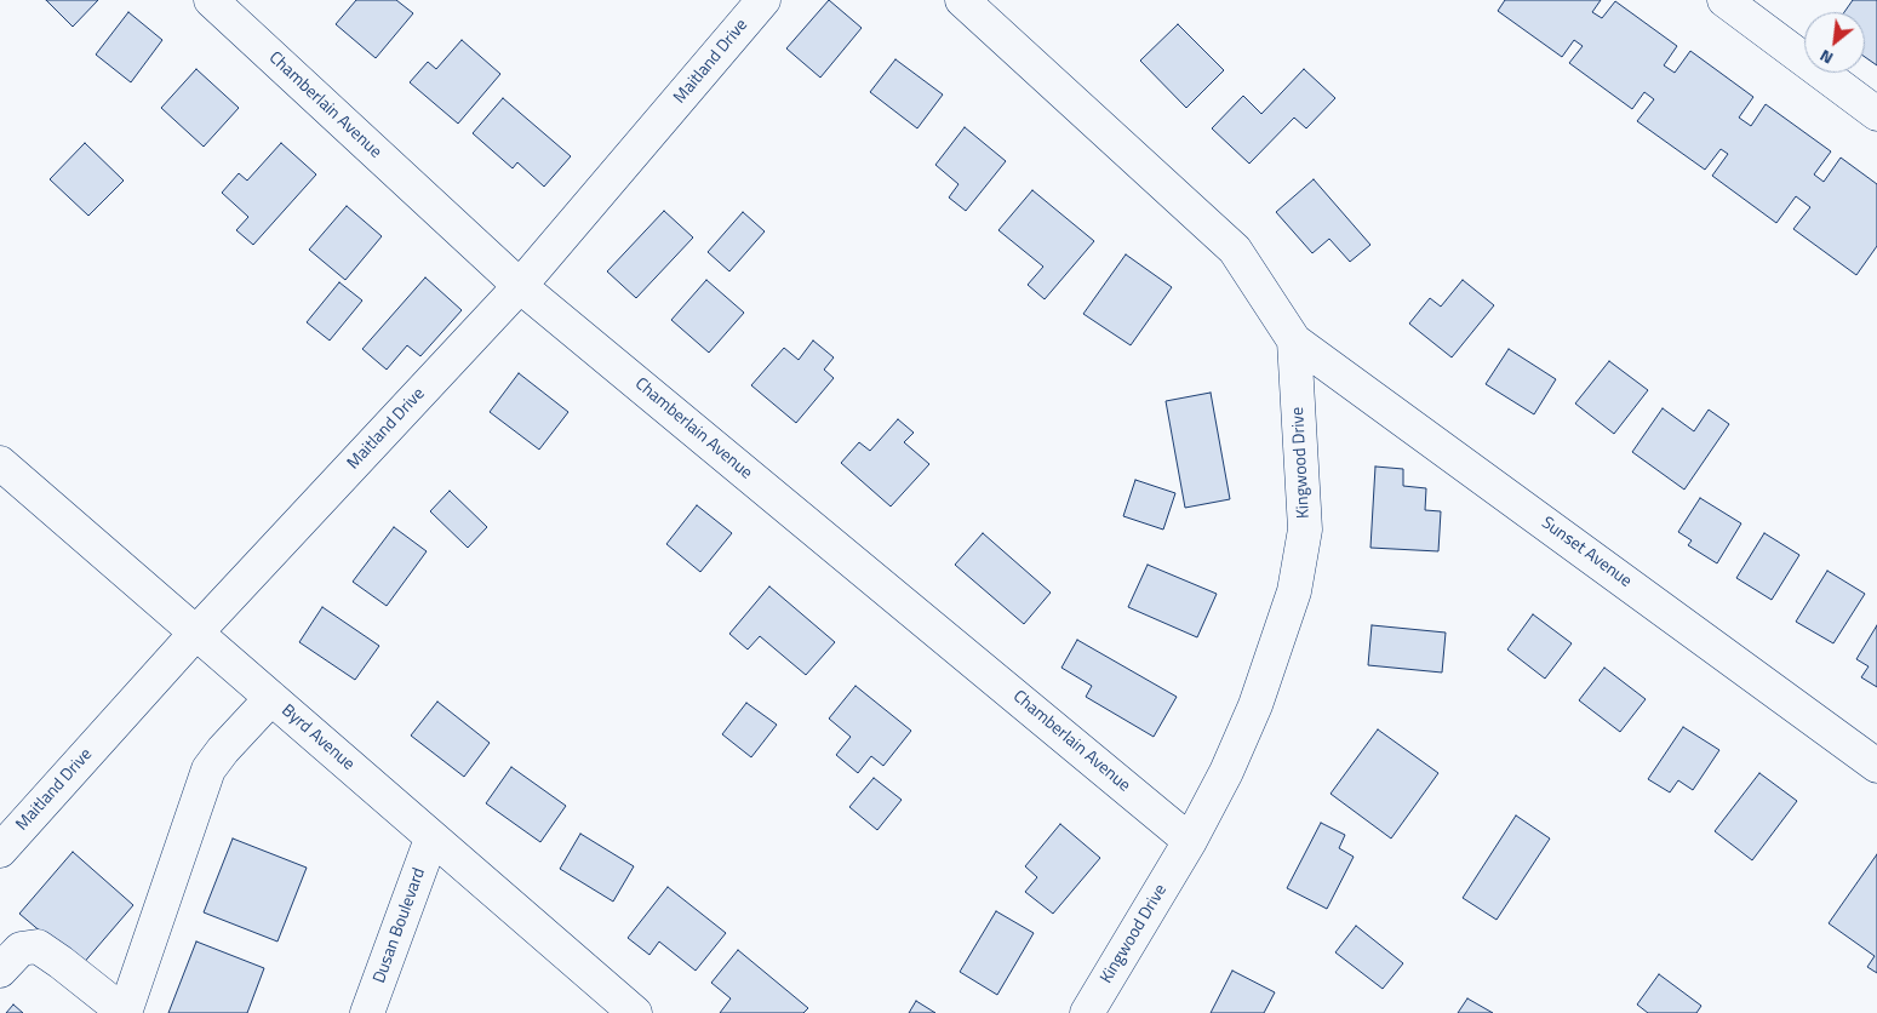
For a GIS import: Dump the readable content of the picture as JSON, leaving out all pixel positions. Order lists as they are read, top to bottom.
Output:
{
  "streets": {
    "street": [
      "Maitland Drive",
      "Chamberlain Avenue",
      "Kingwood Drive",
      "Sunset Avenue",
      "Byrd Avenue",
      "Dusan Boulevard"
    ]
  },
  "crossings": [
    ["Maitland Drive", "Chamberlain Avenue"],
    ["Maitland Drive", "Byrd Avenue"],
    ["Chamberlain Avenue", "Kingwood Drive"],
    ["Kingwood Drive", "Sunset Avenue"],
    ["Byrd Avenue", "Dusan Boulevard"]
  ],
  "north": "bottom left"
}
